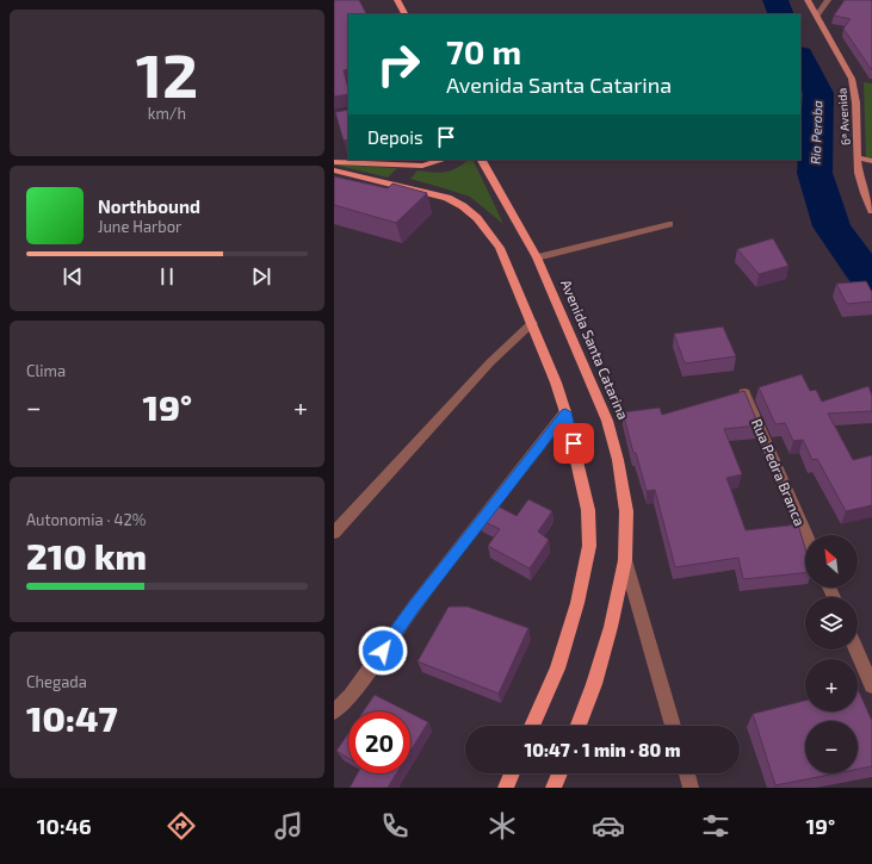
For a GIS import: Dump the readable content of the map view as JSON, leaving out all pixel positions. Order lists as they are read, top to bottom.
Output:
{
  "streets": {
    "main road": ["Avenida Santa Catarina"],
    "street": ["6ª Avenida", "Rua Pedra Branca"]
  },
  "water": ["Rio Peroba"],
  "north": "top left",
  "page": {
    "tile": [
      ["12", "km/h"],
      "Clima",
      ["Autonomia · 42%", "210 km"],
      ["Chegada", "10:47"]
    ],
    "turn": ["70 m", "Avenida Santa Catarina"],
    "then": "Depois",
    "song": ["Northbound", "June Harbor"],
    "heat": ["−", "19°", "+"],
    "map_buttons": ["+", "−"],
    "limit": "20",
    "trip": "10:47 · 1 min · 80 m",
    "tabs": ["10:46", "19°"]
  }
}
